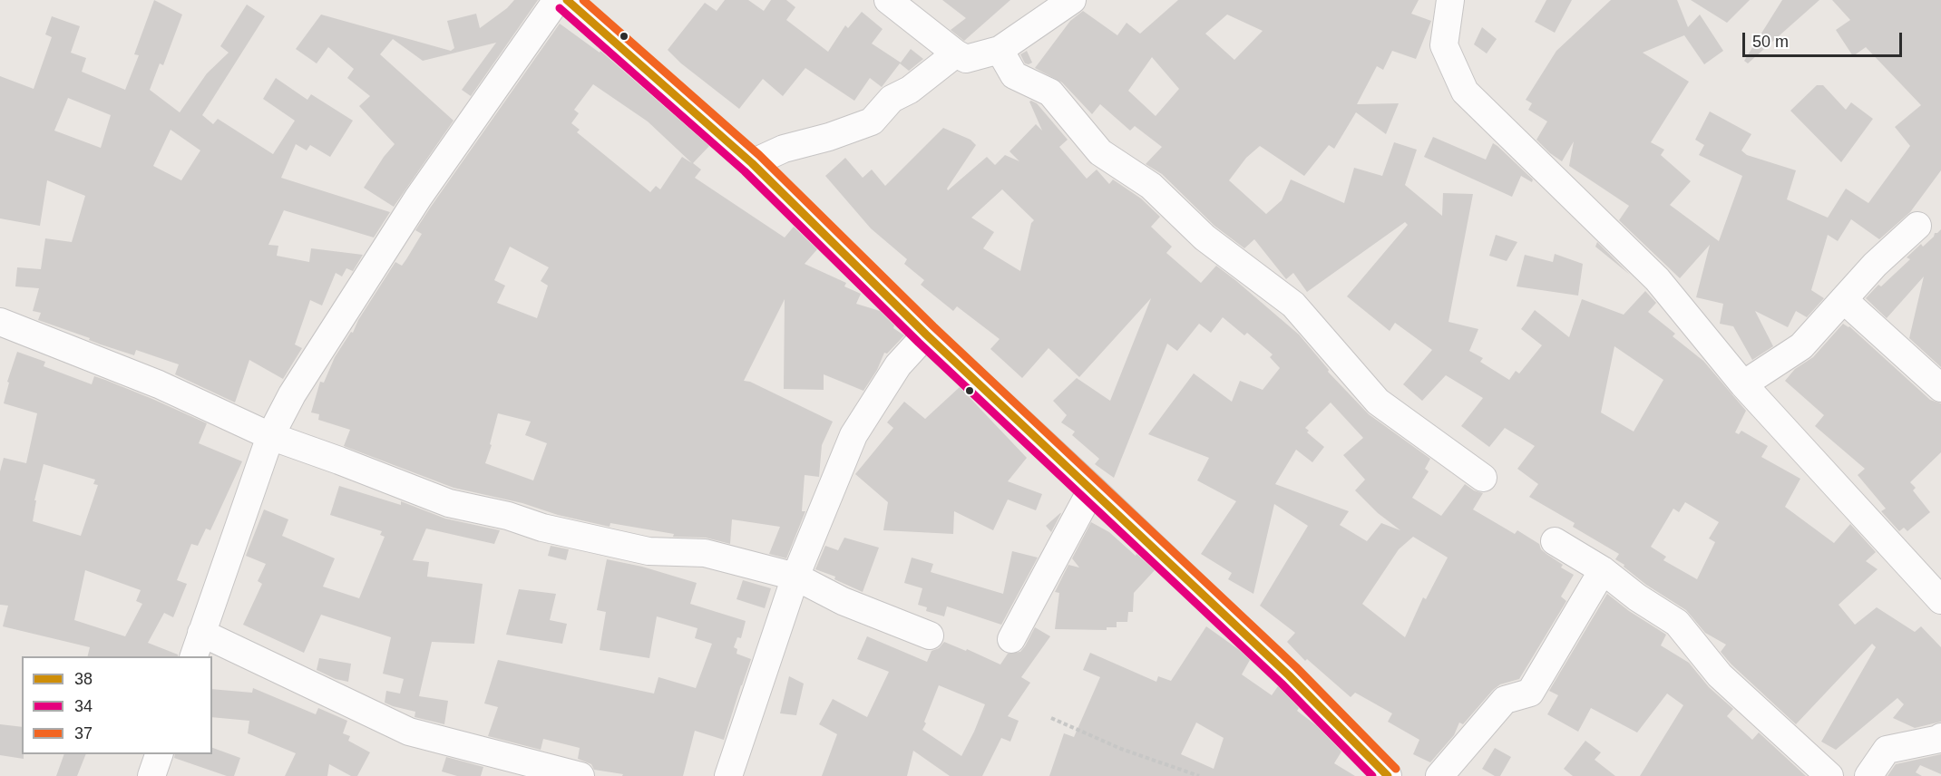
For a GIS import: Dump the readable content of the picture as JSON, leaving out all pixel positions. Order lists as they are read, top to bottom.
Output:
{
  "lines": ["transit line 38", "transit line 37", "transit line 34"],
  "legend": ["38", "34", "37"],
  "scale_bar": "50 m"
}
